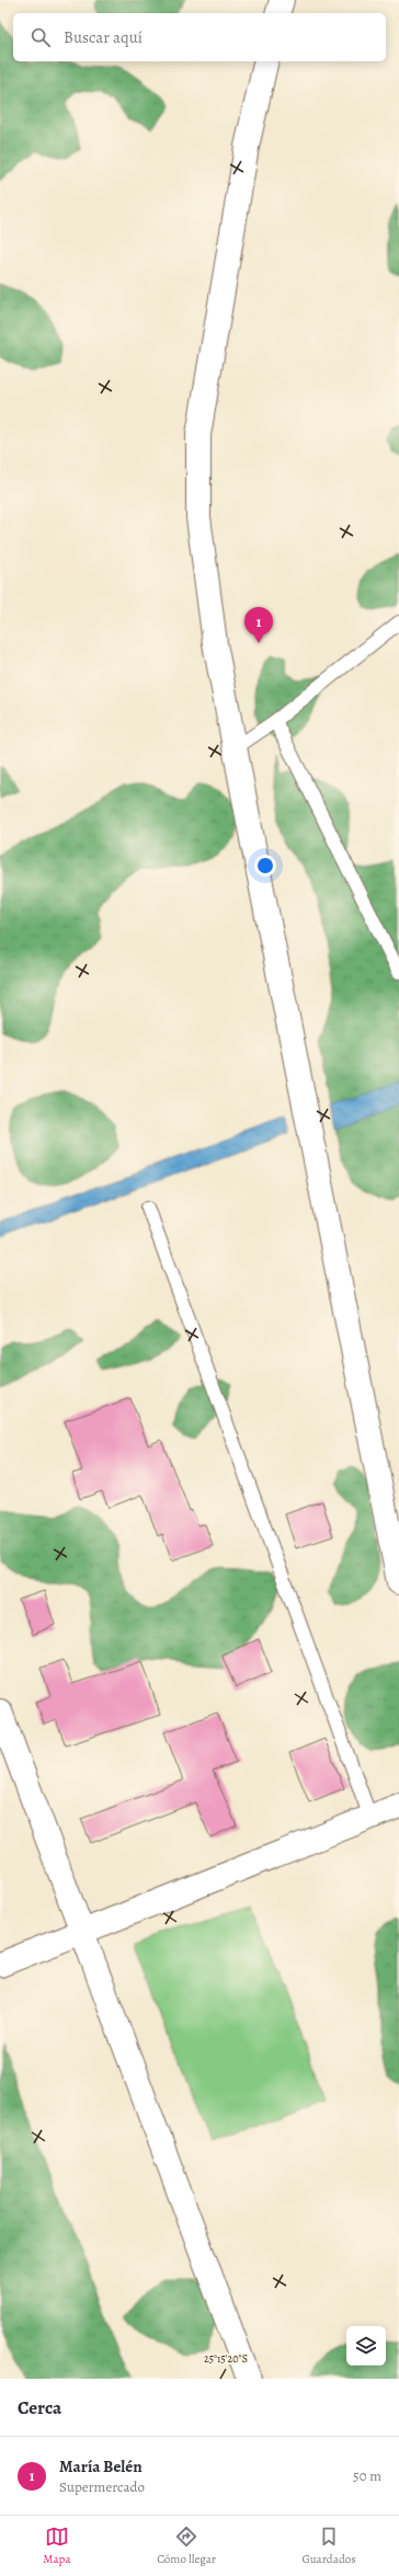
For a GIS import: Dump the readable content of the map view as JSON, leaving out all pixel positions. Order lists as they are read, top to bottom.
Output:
{
  "page": {
    "search": "Buscar aquí",
    "pins": "1",
    "heading": "Cerca",
    "list": [
      {
        "mark": "1",
        "name": "María Belén",
        "note": "Supermercado",
        "value": "50 m"
      }
    ],
    "nav": ["Mapa", "Cómo llegar", "Guardados"]
  },
  "coordinates": ["25°15'20\"S"]
}
